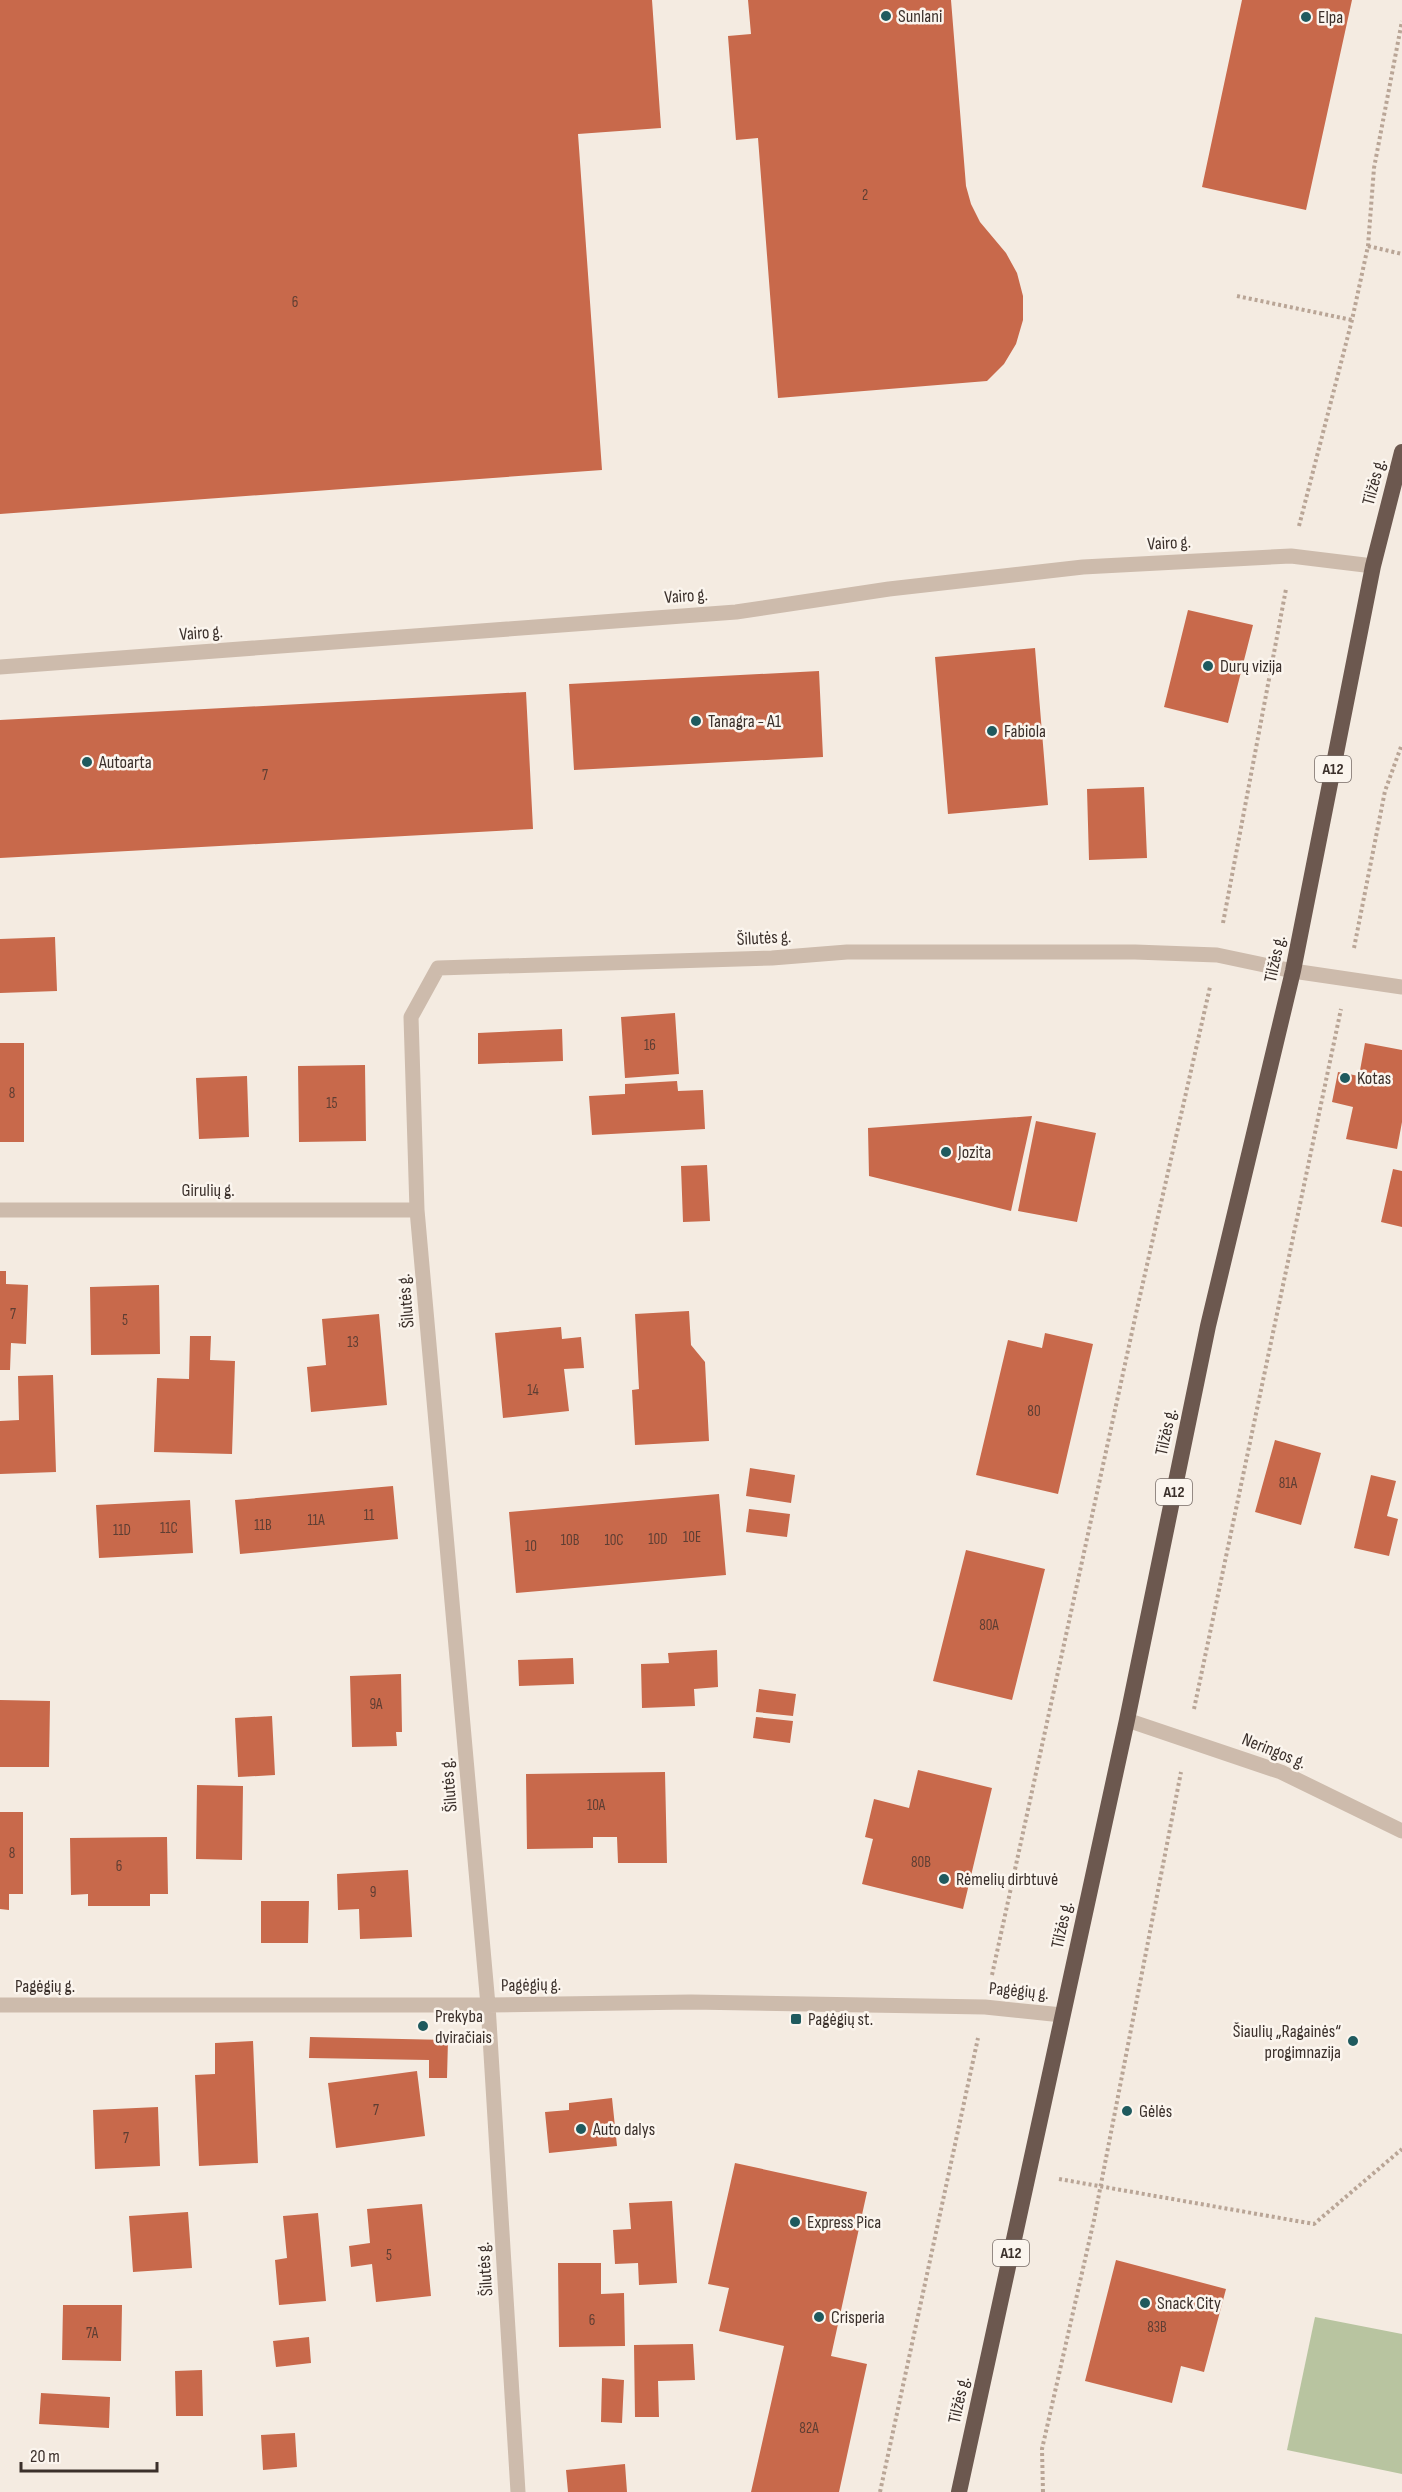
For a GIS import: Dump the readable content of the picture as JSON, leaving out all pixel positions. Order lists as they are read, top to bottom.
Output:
{
  "streets": {
    "highway": ["Tilžės g.", "A12"],
    "street": [
      "Vairo g.",
      "Šilutės g.",
      "Girulių g.",
      "Neringos g.",
      "Pagėgių g."
    ]
  },
  "crossings": [
    ["Tilžės g.", "Vairo g."],
    ["Tilžės g.", "Šilutės g."],
    ["Tilžės g.", "Neringos g."],
    ["Tilžės g.", "Pagėgių g."],
    ["Šilutės g.", "Girulių g."],
    ["Šilutės g.", "Pagėgių g."]
  ],
  "places": {
    "other": [
      "Sunlani",
      "Elpa",
      "Durų vizija",
      "Tanagra - A1",
      "Fabiola",
      "Autoarta",
      "Kotas",
      "Jozita",
      "Rėmelių dirbtuvė",
      "Prekyba dviračiais",
      "Šiaulių „Ragainės“ progimnazija",
      "Gėlės",
      "Auto dalys",
      "Express Pica",
      "Snack City",
      "Crisperia"
    ],
    "transit": ["Pagėgių st."]
  },
  "house_numbers": [
    "2",
    "6",
    "7",
    "16",
    "8",
    "15",
    "7",
    "5",
    "13",
    "14",
    "80",
    "81A",
    "11",
    "11A",
    "11B",
    "11C",
    "11D",
    "10E",
    "10D",
    "10B",
    "10C",
    "10",
    "80A",
    "9A",
    "10A",
    "8",
    "80B",
    "6",
    "9",
    "7",
    "7",
    "5",
    "6",
    "83B",
    "7A",
    "82A"
  ],
  "scale_bar": "20 m"
}
